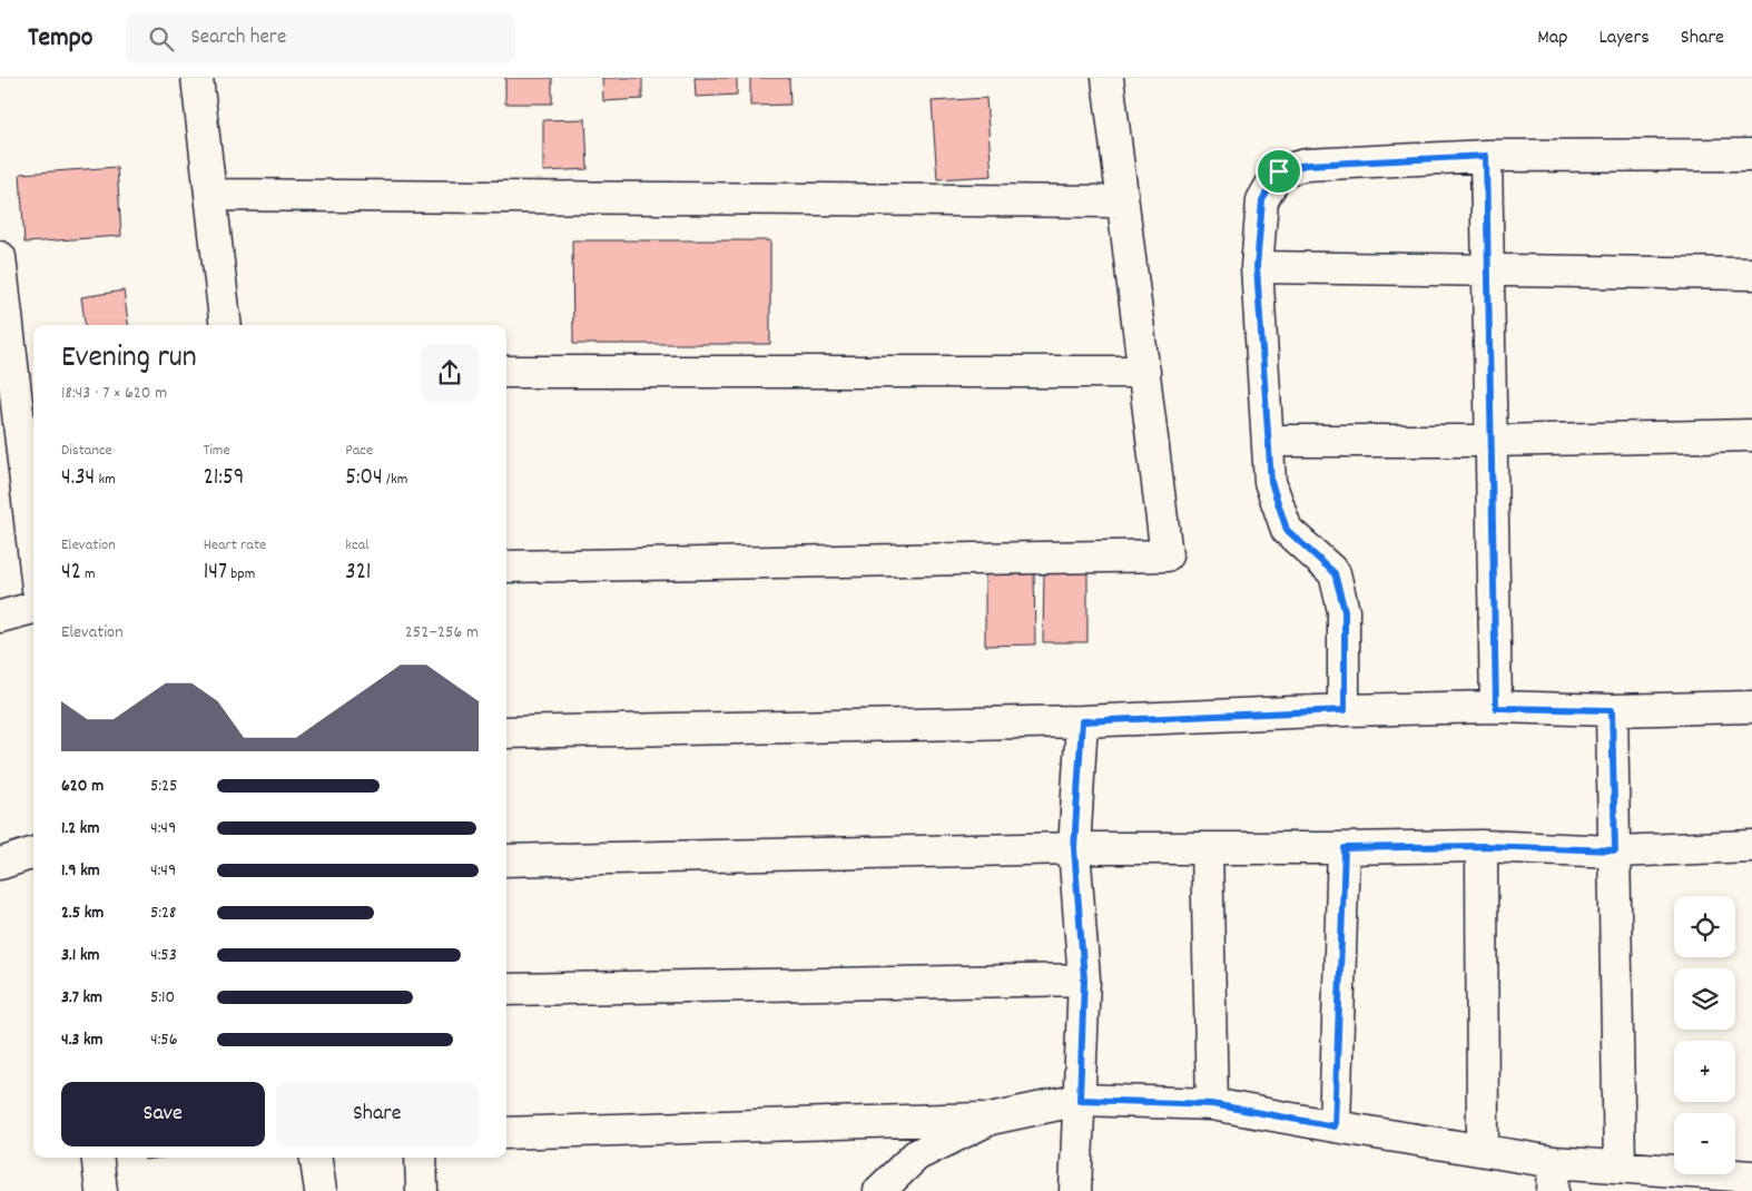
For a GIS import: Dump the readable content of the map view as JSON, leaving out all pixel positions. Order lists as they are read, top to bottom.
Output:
{
  "page": {
    "header": "Tempo",
    "search": "Search here",
    "nav": ["Map", "Layers", "Share"],
    "heading": ["Evening run", "18:43 · 7 × 620 m"],
    "stats": [
      ["Distance", "4.34 km"],
      ["Time", "21:59"],
      ["Pace", "5:04 /km"],
      ["Elevation", "42 m"],
      ["Heart rate", "147 bpm"],
      ["kcal", "321"]
    ],
    "chart": ["Elevation", "252–256 m"],
    "list": [
      {
        "name": "620 m",
        "note": "5:25"
      },
      {
        "name": "1.2 km",
        "note": "4:49"
      },
      {
        "name": "1.9 km",
        "note": "4:49"
      },
      {
        "name": "2.5 km",
        "note": "5:28"
      },
      {
        "name": "3.1 km",
        "note": "4:53"
      },
      {
        "name": "3.7 km",
        "note": "5:10"
      },
      {
        "name": "4.3 km",
        "note": "4:56"
      }
    ],
    "map_buttons": ["+", "−"],
    "buttons": ["Save", "Share"]
  }
}
